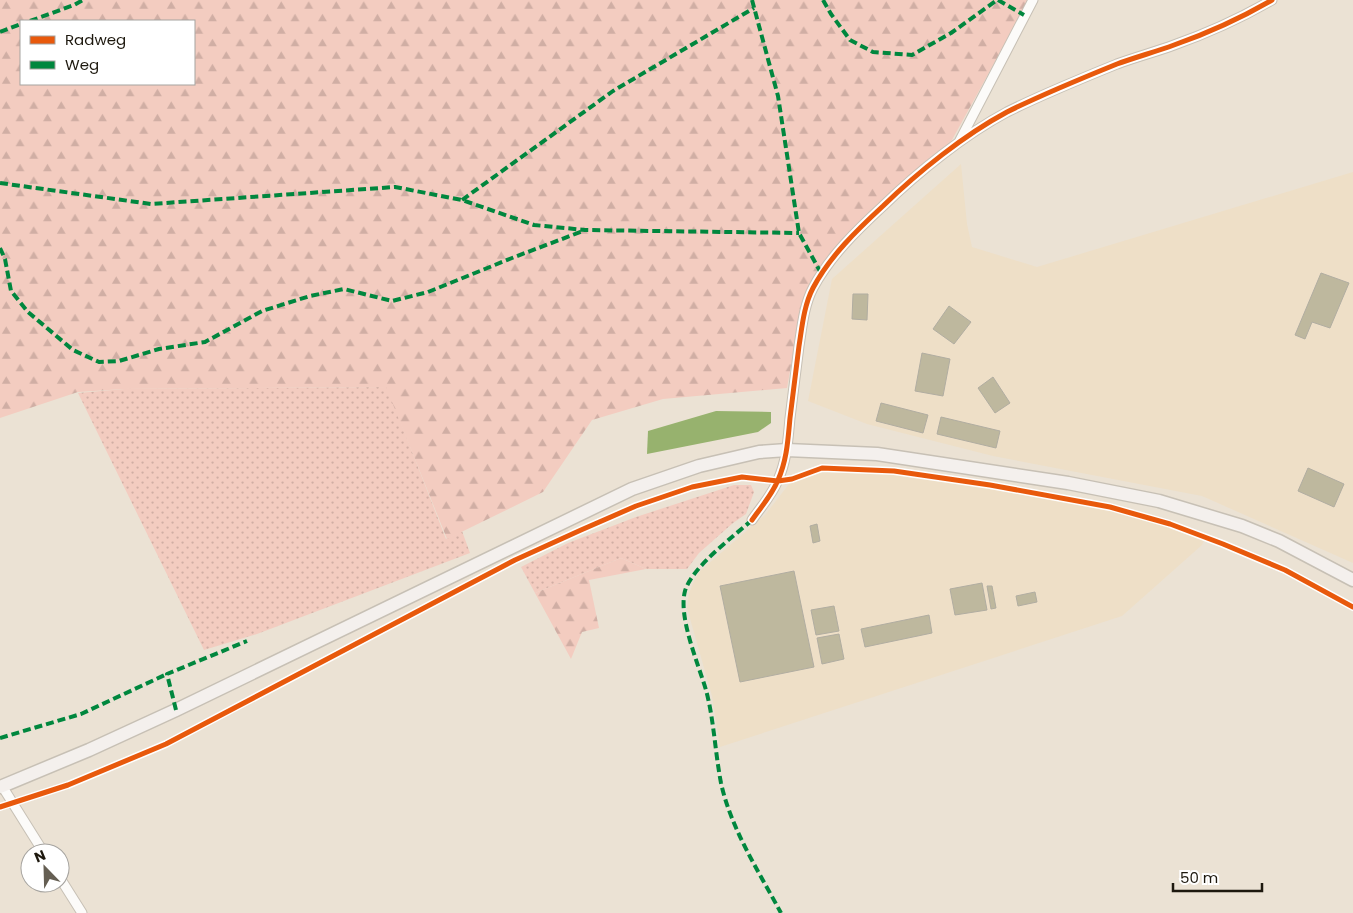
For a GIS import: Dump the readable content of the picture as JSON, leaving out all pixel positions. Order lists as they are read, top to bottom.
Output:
{
  "legend": ["Radweg", "Weg"],
  "scale_bar": "50 m",
  "north": "top left"
}
